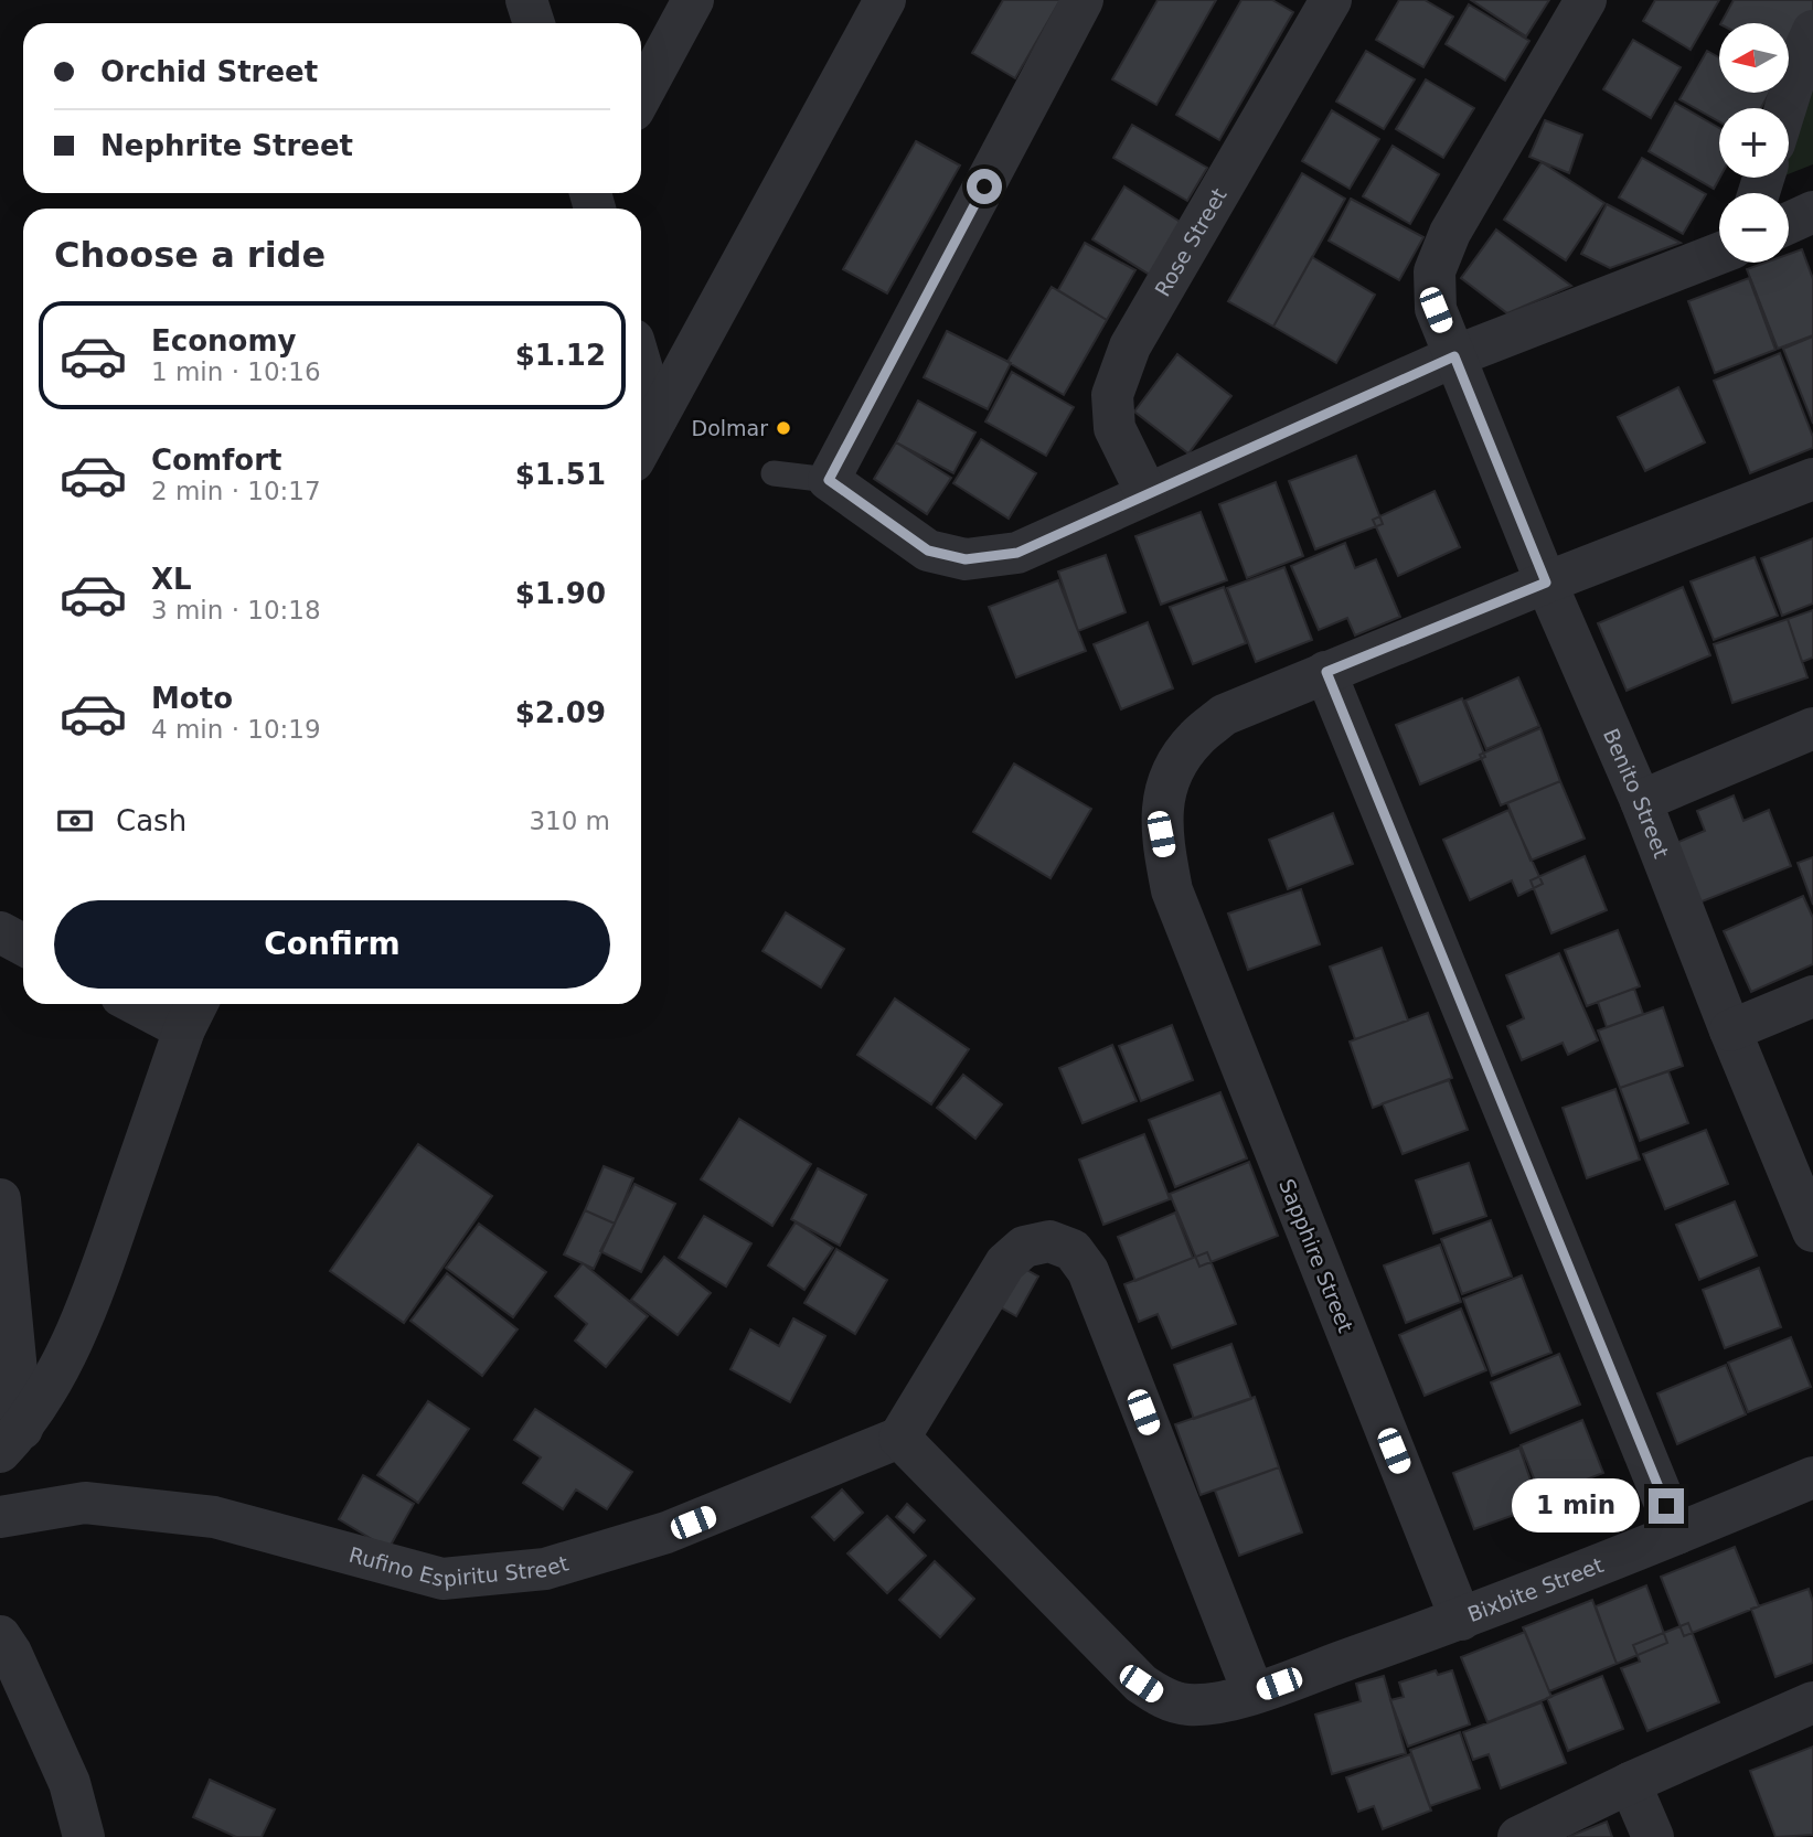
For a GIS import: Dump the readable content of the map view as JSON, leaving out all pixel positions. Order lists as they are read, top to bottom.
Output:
{
  "streets": {
    "street": [
      "Rose Street",
      "Benito Street",
      "Sapphire Street",
      "Rufino Espiritu Street",
      "Bixbite Street"
    ]
  },
  "crossings": [
    ["Benito Street", "Sapphire Street"],
    ["Sapphire Street", "Bixbite Street"],
    ["Rufino Espiritu Street", "Bixbite Street"]
  ],
  "places": ["Dolmar"],
  "north": "left",
  "page": {
    "map_buttons": ["+", "−"],
    "banner": ["Orchid Street", "Nephrite Street"],
    "heading": "Choose a ride",
    "list": [
      {
        "name": "Economy",
        "note": "1 min · 10:16",
        "value": "$1.12"
      },
      {
        "name": "Comfort",
        "note": "2 min · 10:17",
        "value": "$1.51"
      },
      {
        "name": "XL",
        "note": "3 min · 10:18",
        "value": "$1.90"
      },
      {
        "name": "Moto",
        "note": "4 min · 10:19",
        "value": "$2.09"
      }
    ],
    "pay": ["Cash", "310 m"],
    "buttons": "Confirm",
    "bubble": "1 min"
  }
}
